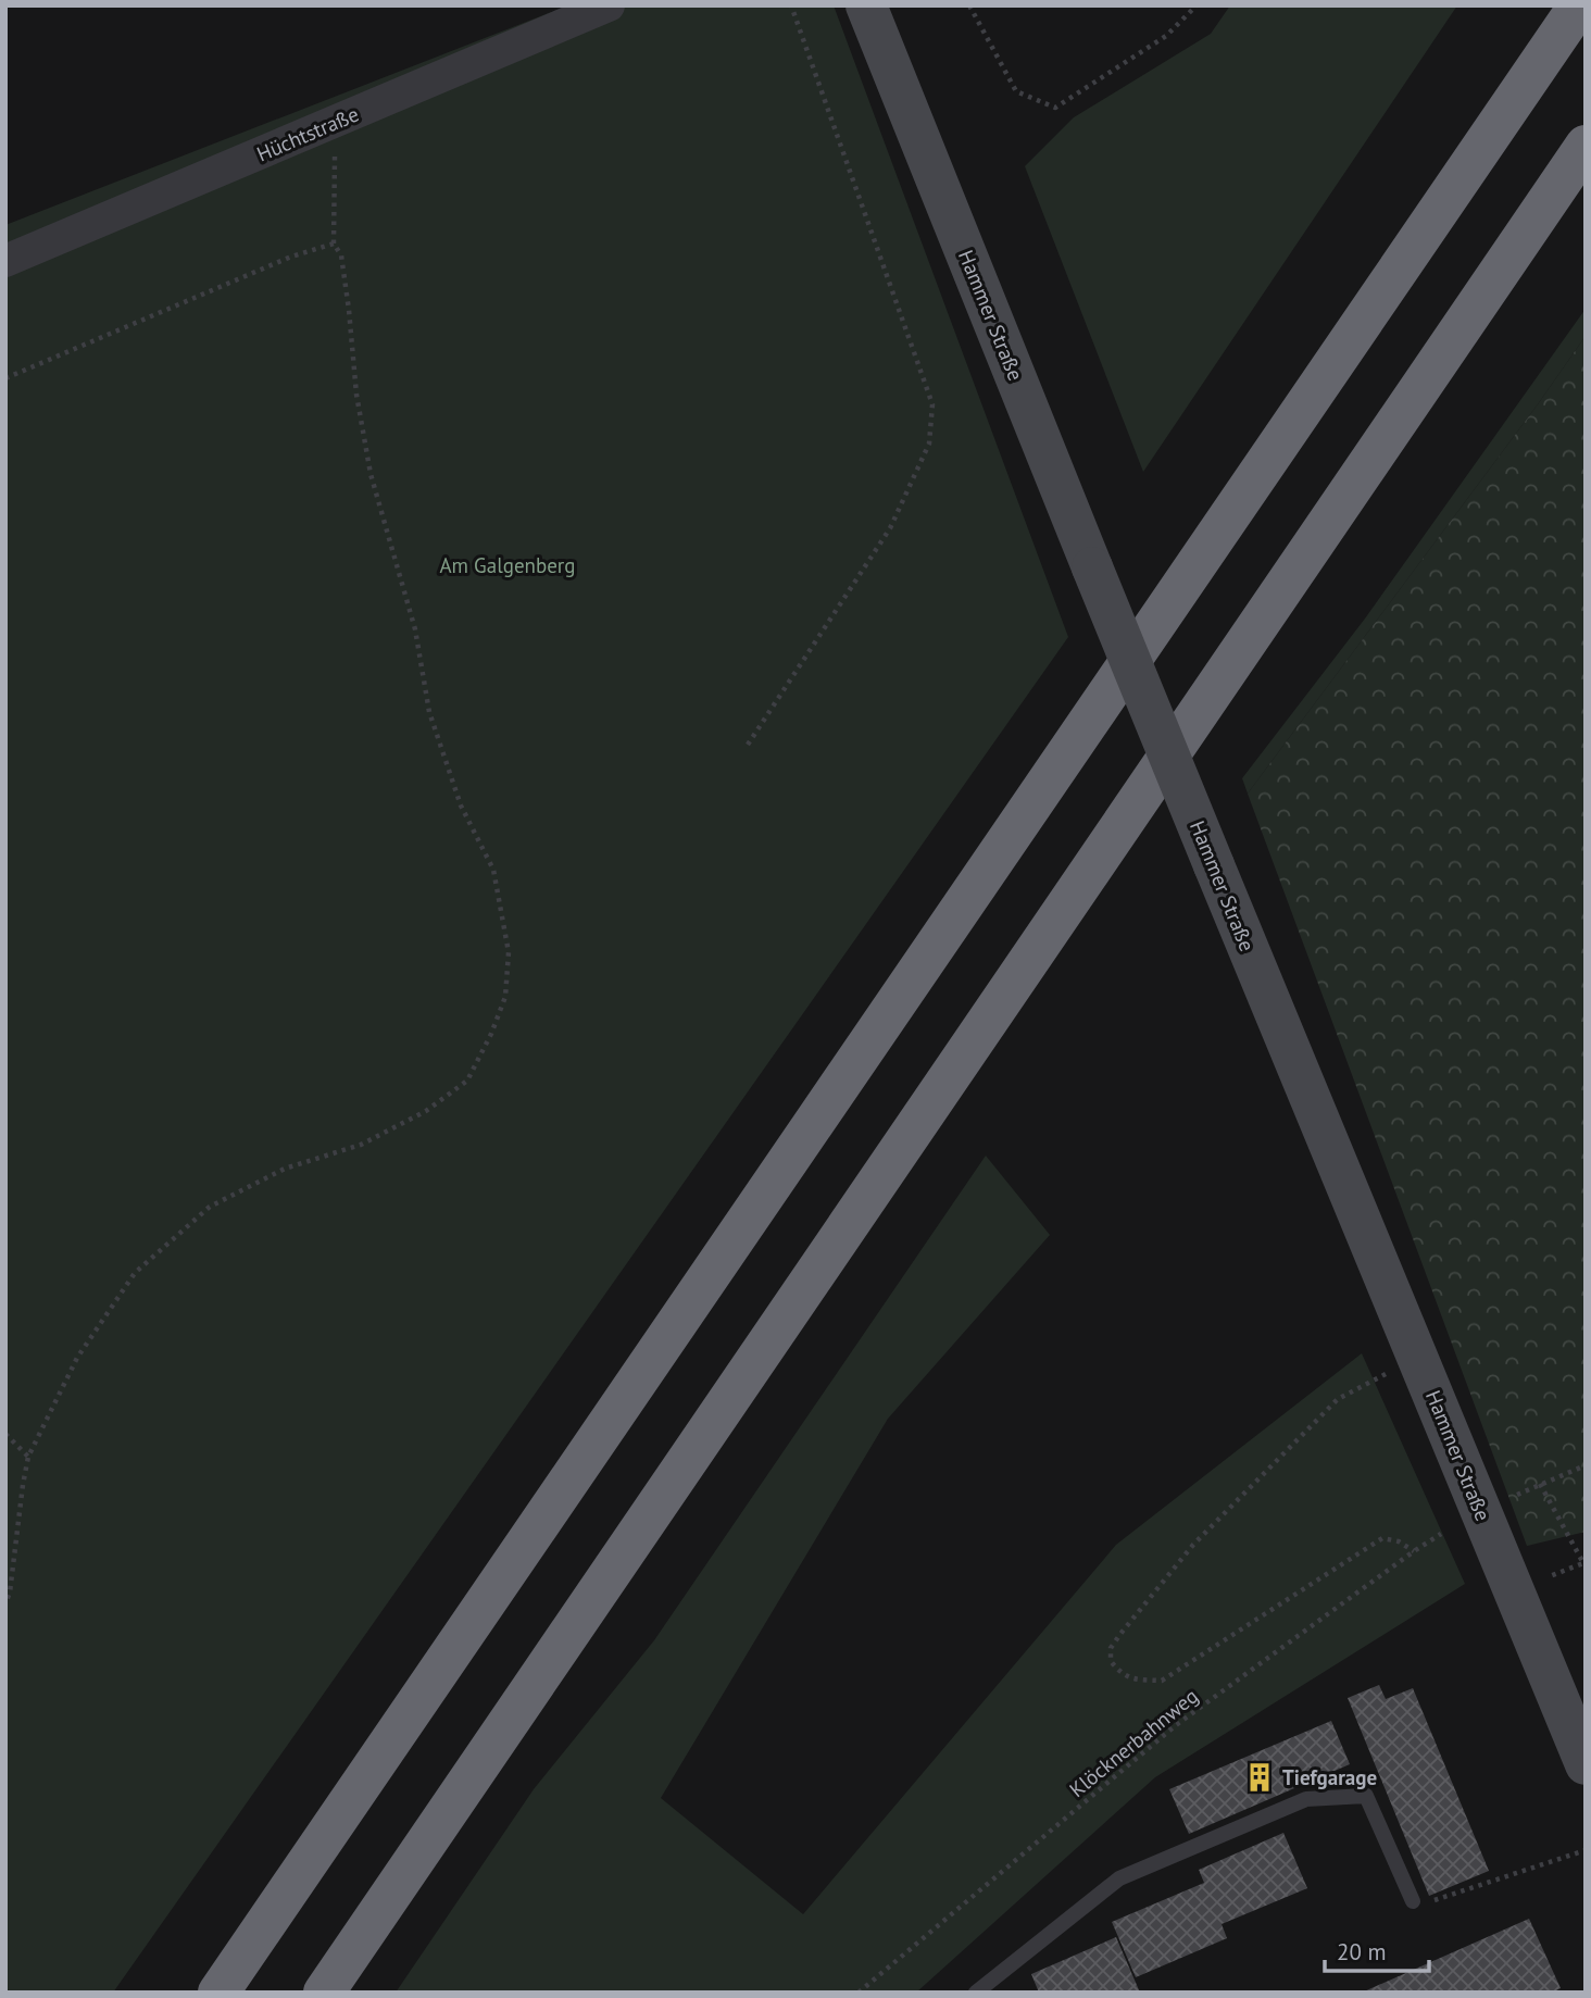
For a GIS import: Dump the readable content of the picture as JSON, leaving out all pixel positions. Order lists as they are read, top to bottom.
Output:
{
  "streets": {
    "main road": ["Hammer Straße"],
    "street": ["Hüchtstraße"],
    "path": ["Klöcknerbahnweg"]
  },
  "parks": ["Am Galgenberg"],
  "places": {
    "building": ["Tiefgarage"]
  },
  "scale_bar": "20 m"
}
